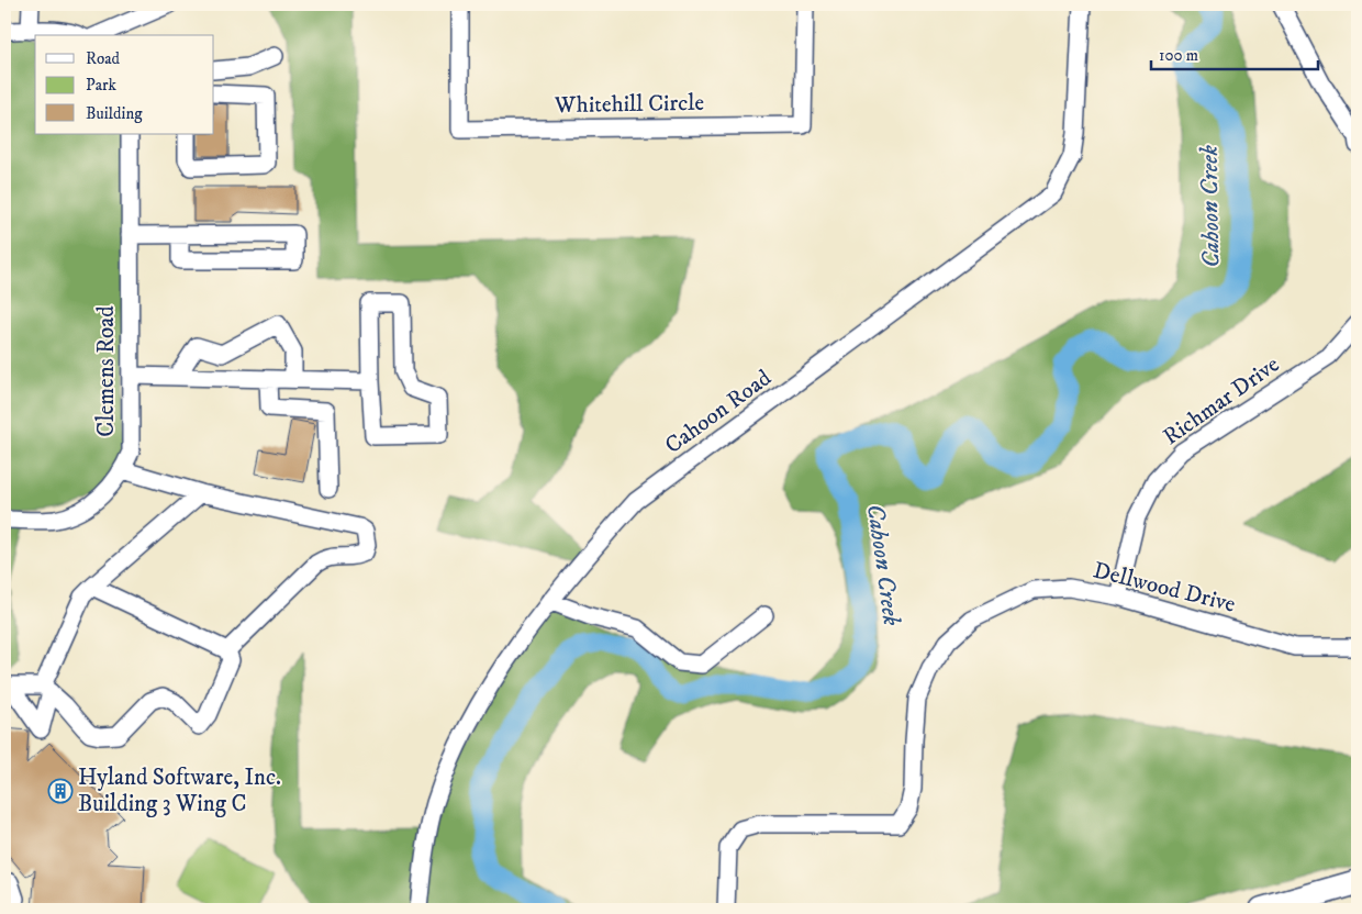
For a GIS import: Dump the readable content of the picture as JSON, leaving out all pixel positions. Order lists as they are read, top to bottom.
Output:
{
  "streets": {
    "street": [
      "Whitehill Circle",
      "Clemens Road",
      "Richmar Drive",
      "Cahoon Road",
      "Dellwood Drive"
    ]
  },
  "crossings": [
    ["Richmar Drive", "Dellwood Drive"]
  ],
  "water": ["Cahoon Creek"],
  "places": {
    "building": ["Hyland Software, Inc. Building 3 Wing C"]
  },
  "legend": ["Road", "Park", "Building"],
  "scale_bar": "100 m"
}
